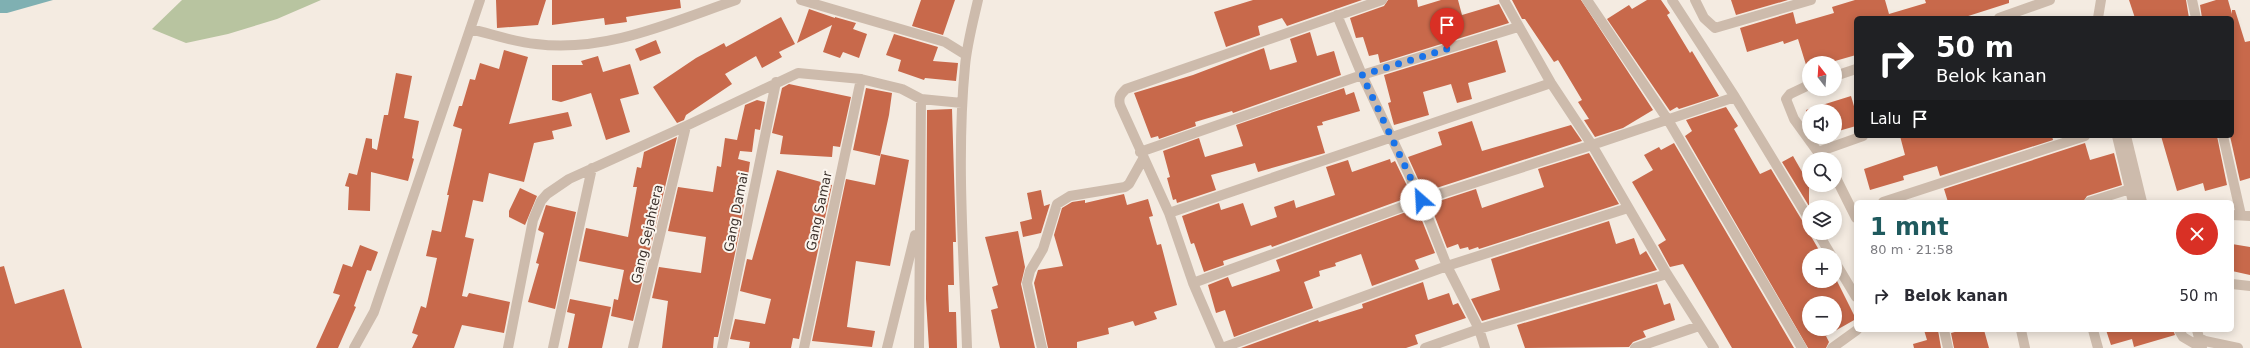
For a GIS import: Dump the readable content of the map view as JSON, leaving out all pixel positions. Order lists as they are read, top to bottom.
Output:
{
  "streets": {
    "street": ["Gang Samar", "Gang Damai", "Gang Sejahtera"]
  },
  "north": "top",
  "page": {
    "turn": ["50 m", "Belok kanan"],
    "map_buttons": ["+", "−"],
    "then": "Lalu",
    "heading": ["1 mnt", "80 m · 21:58"],
    "list": [
      {
        "name": "Belok kanan",
        "value": "50 m"
      }
    ]
  }
}
